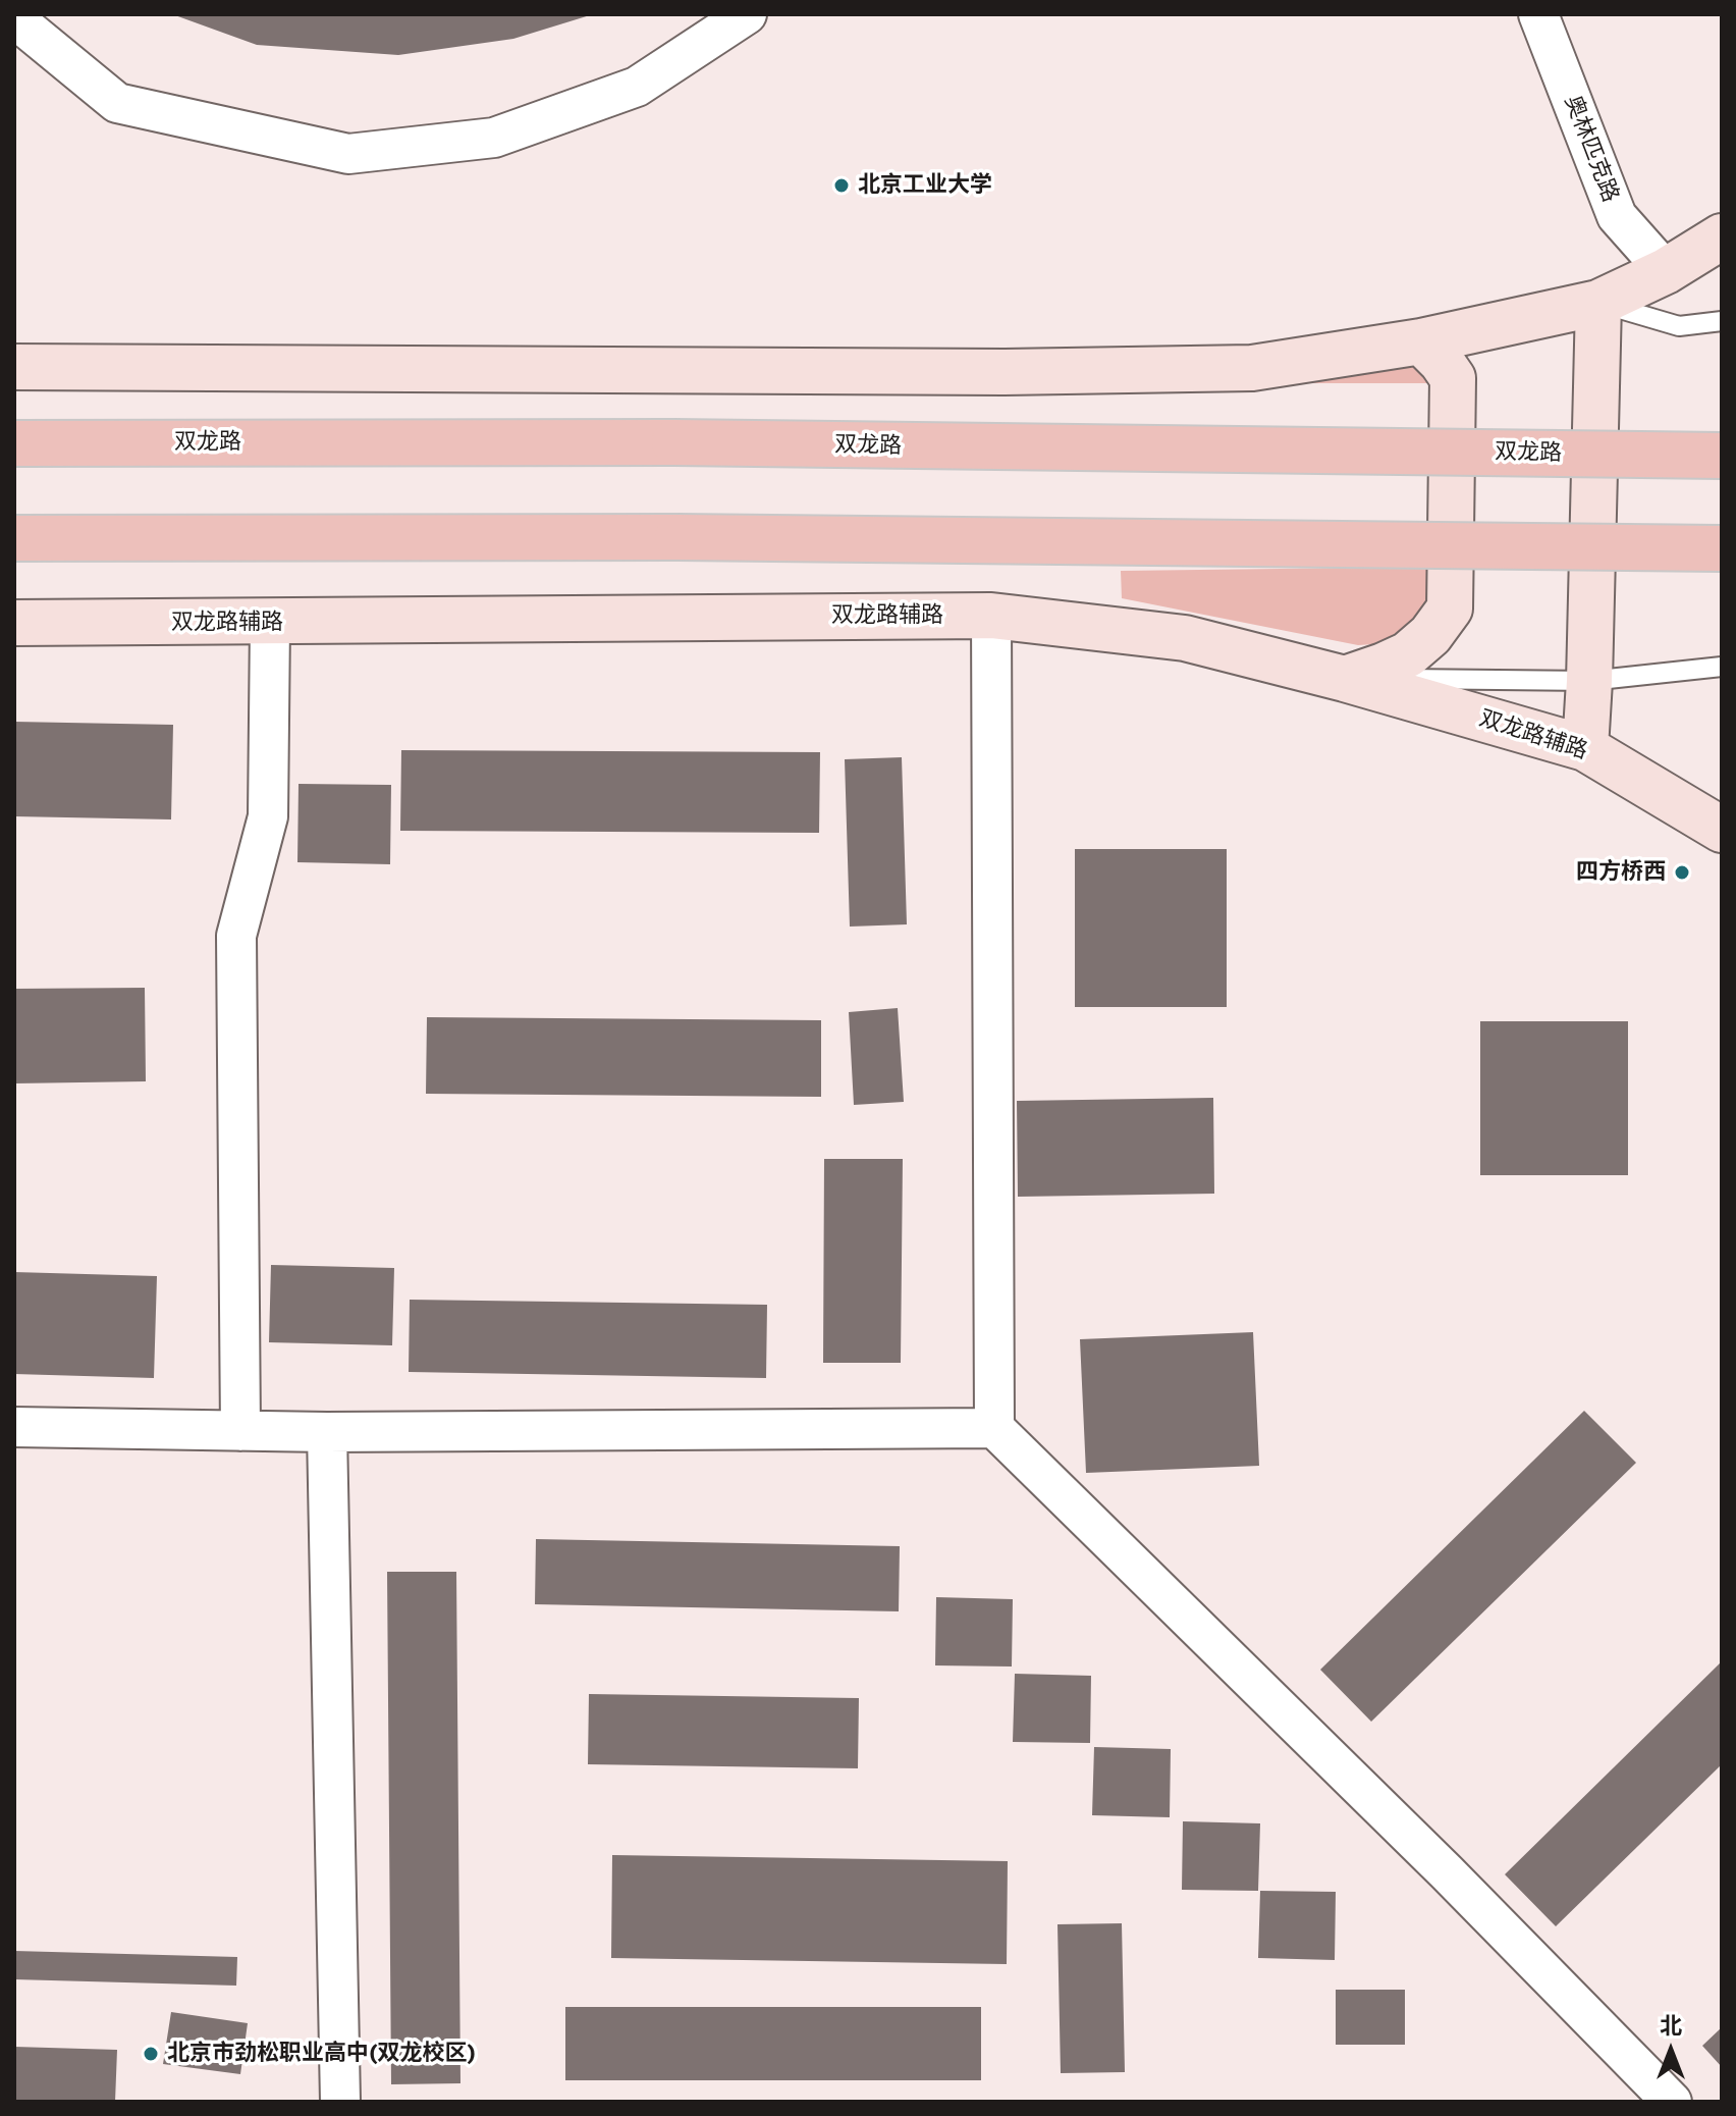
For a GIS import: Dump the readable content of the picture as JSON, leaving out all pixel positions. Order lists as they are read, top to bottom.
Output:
{
  "streets": {
    "main road": ["双龙路", "双龙路辅路"],
    "street": ["奥林匹克路"]
  },
  "places": ["北京工业大学", "四方桥西", "北京市劲松职业高中(双龙校区)"],
  "north": "top"
}
